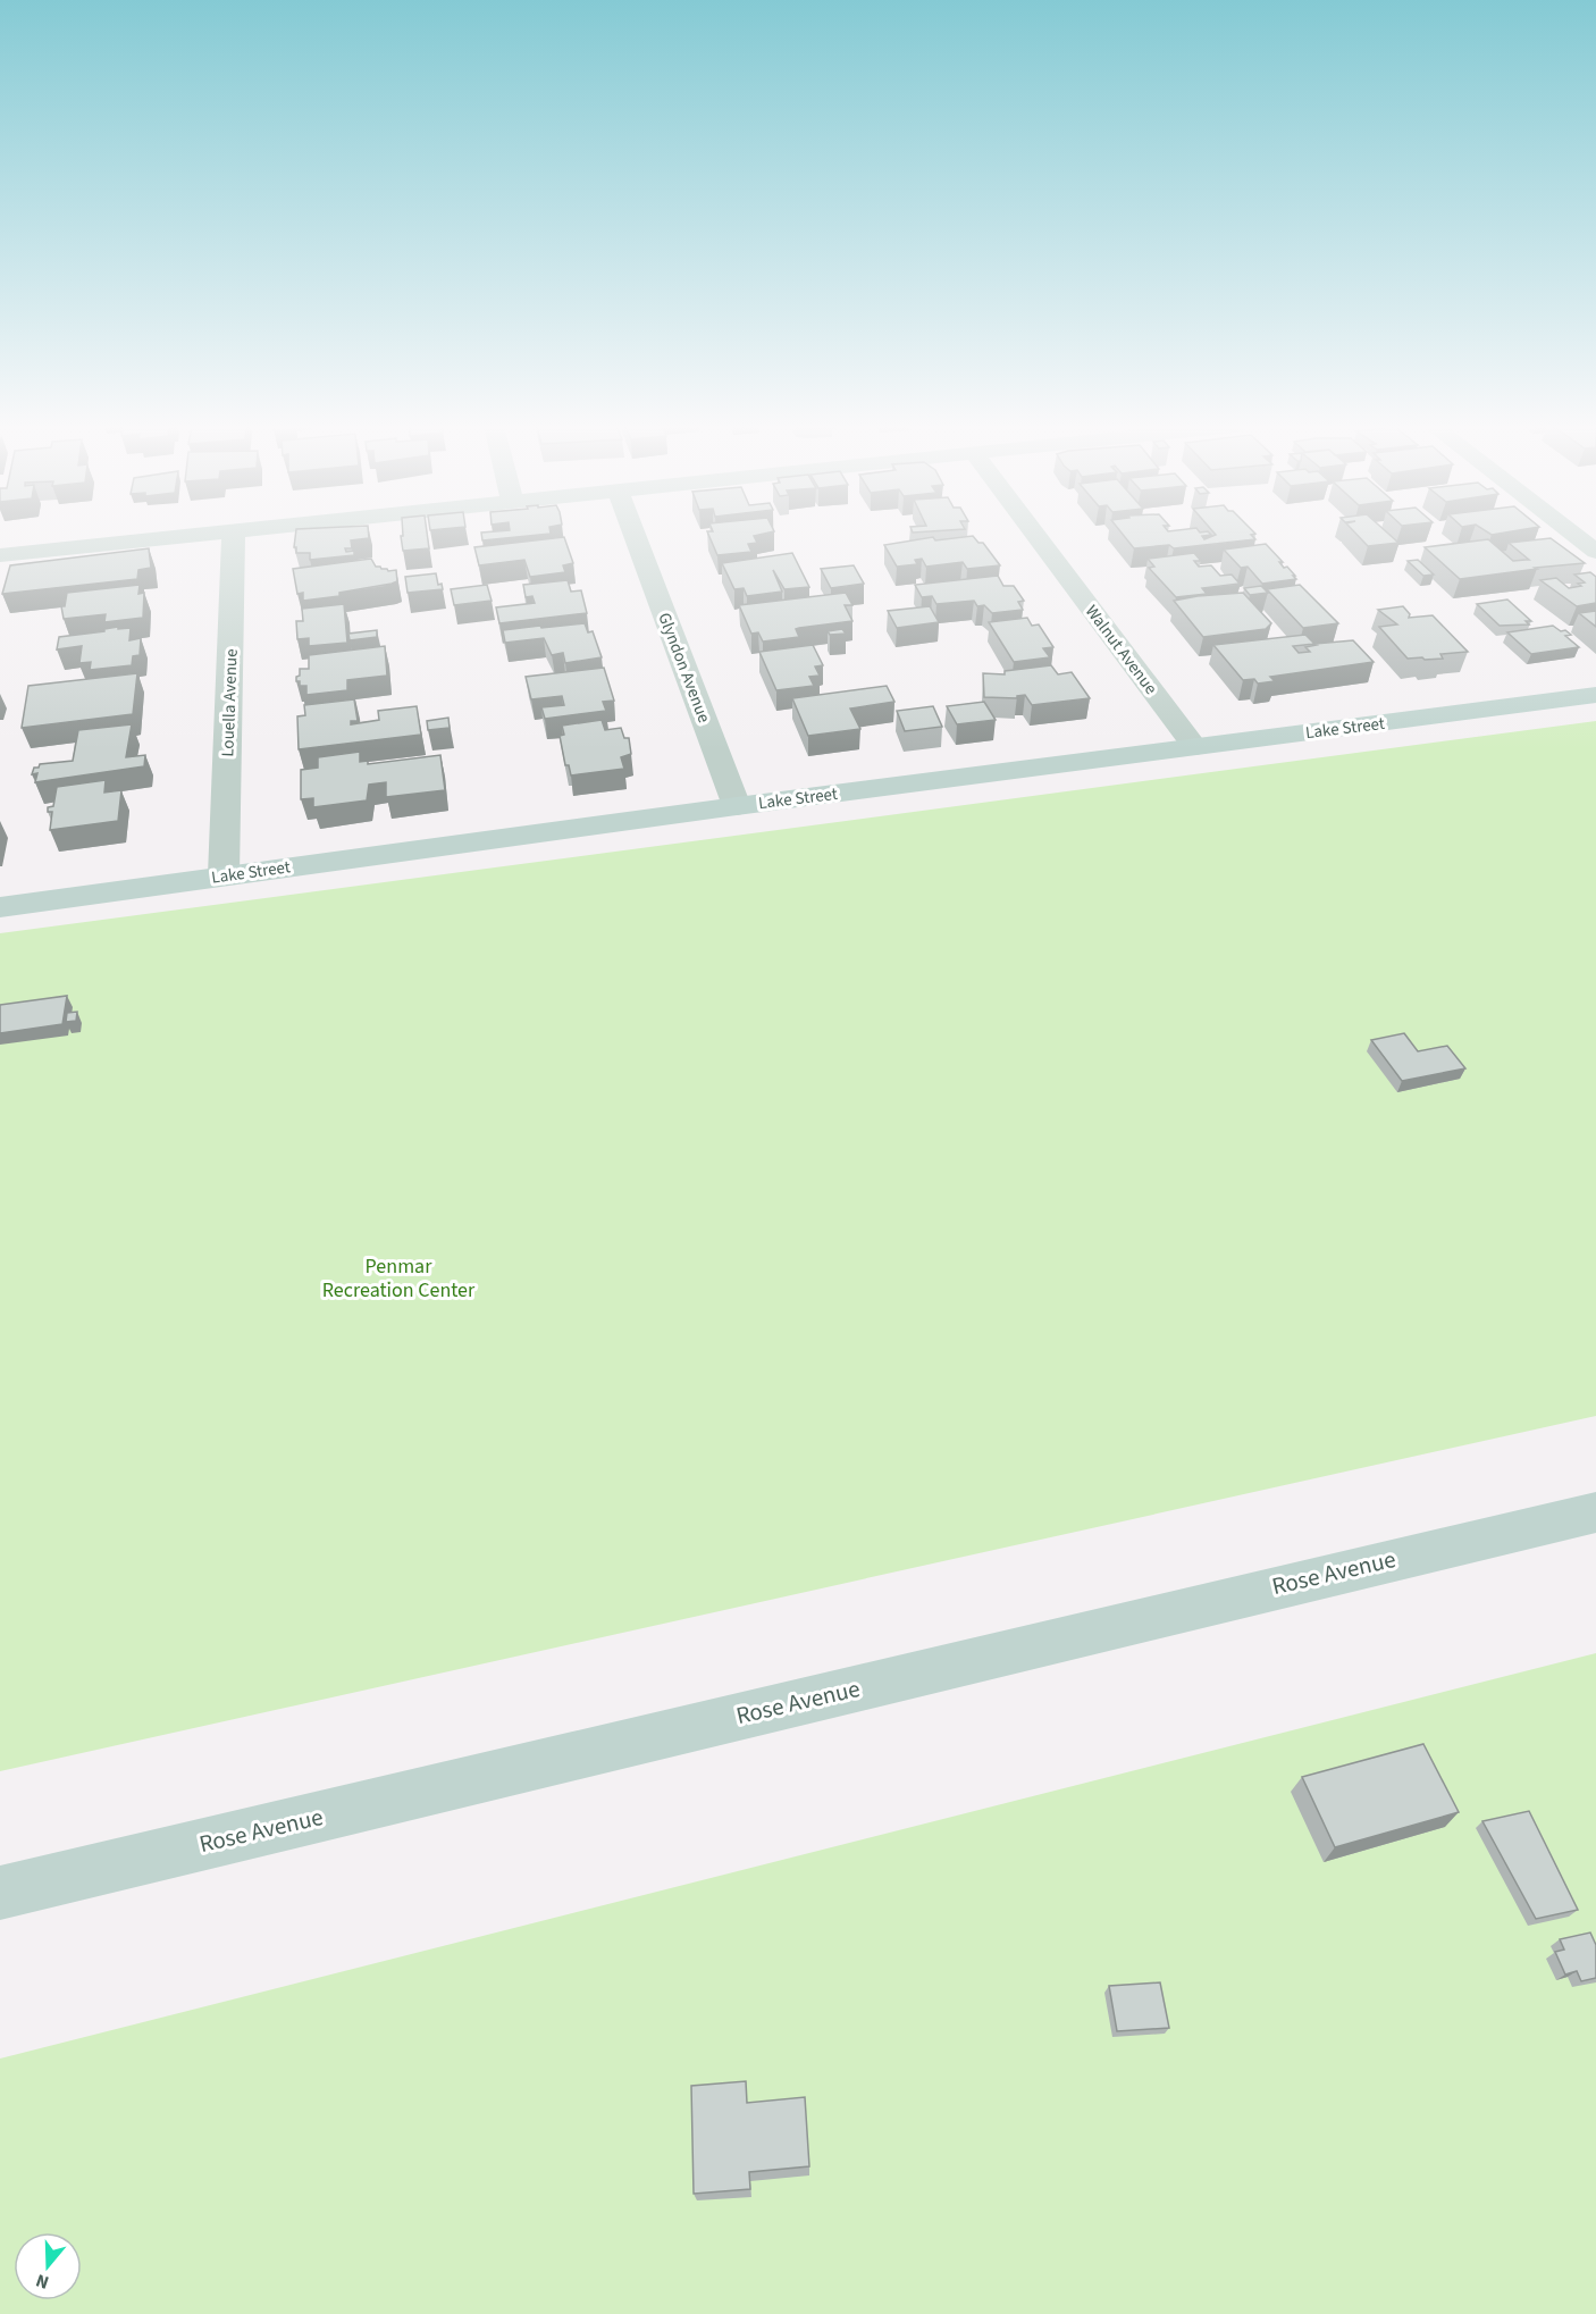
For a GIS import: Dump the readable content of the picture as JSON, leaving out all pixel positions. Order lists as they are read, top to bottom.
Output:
{
  "streets": {
    "street": [
      "Walnut Avenue",
      "Glyndon Avenue",
      "Louella Avenue",
      "Lake Street",
      "Rose Avenue"
    ]
  },
  "crossings": [
    ["Walnut Avenue", "Lake Street"],
    ["Glyndon Avenue", "Lake Street"],
    ["Louella Avenue", "Lake Street"]
  ],
  "parks": ["Penmar Recreation Center"],
  "north": "bottom"
}
